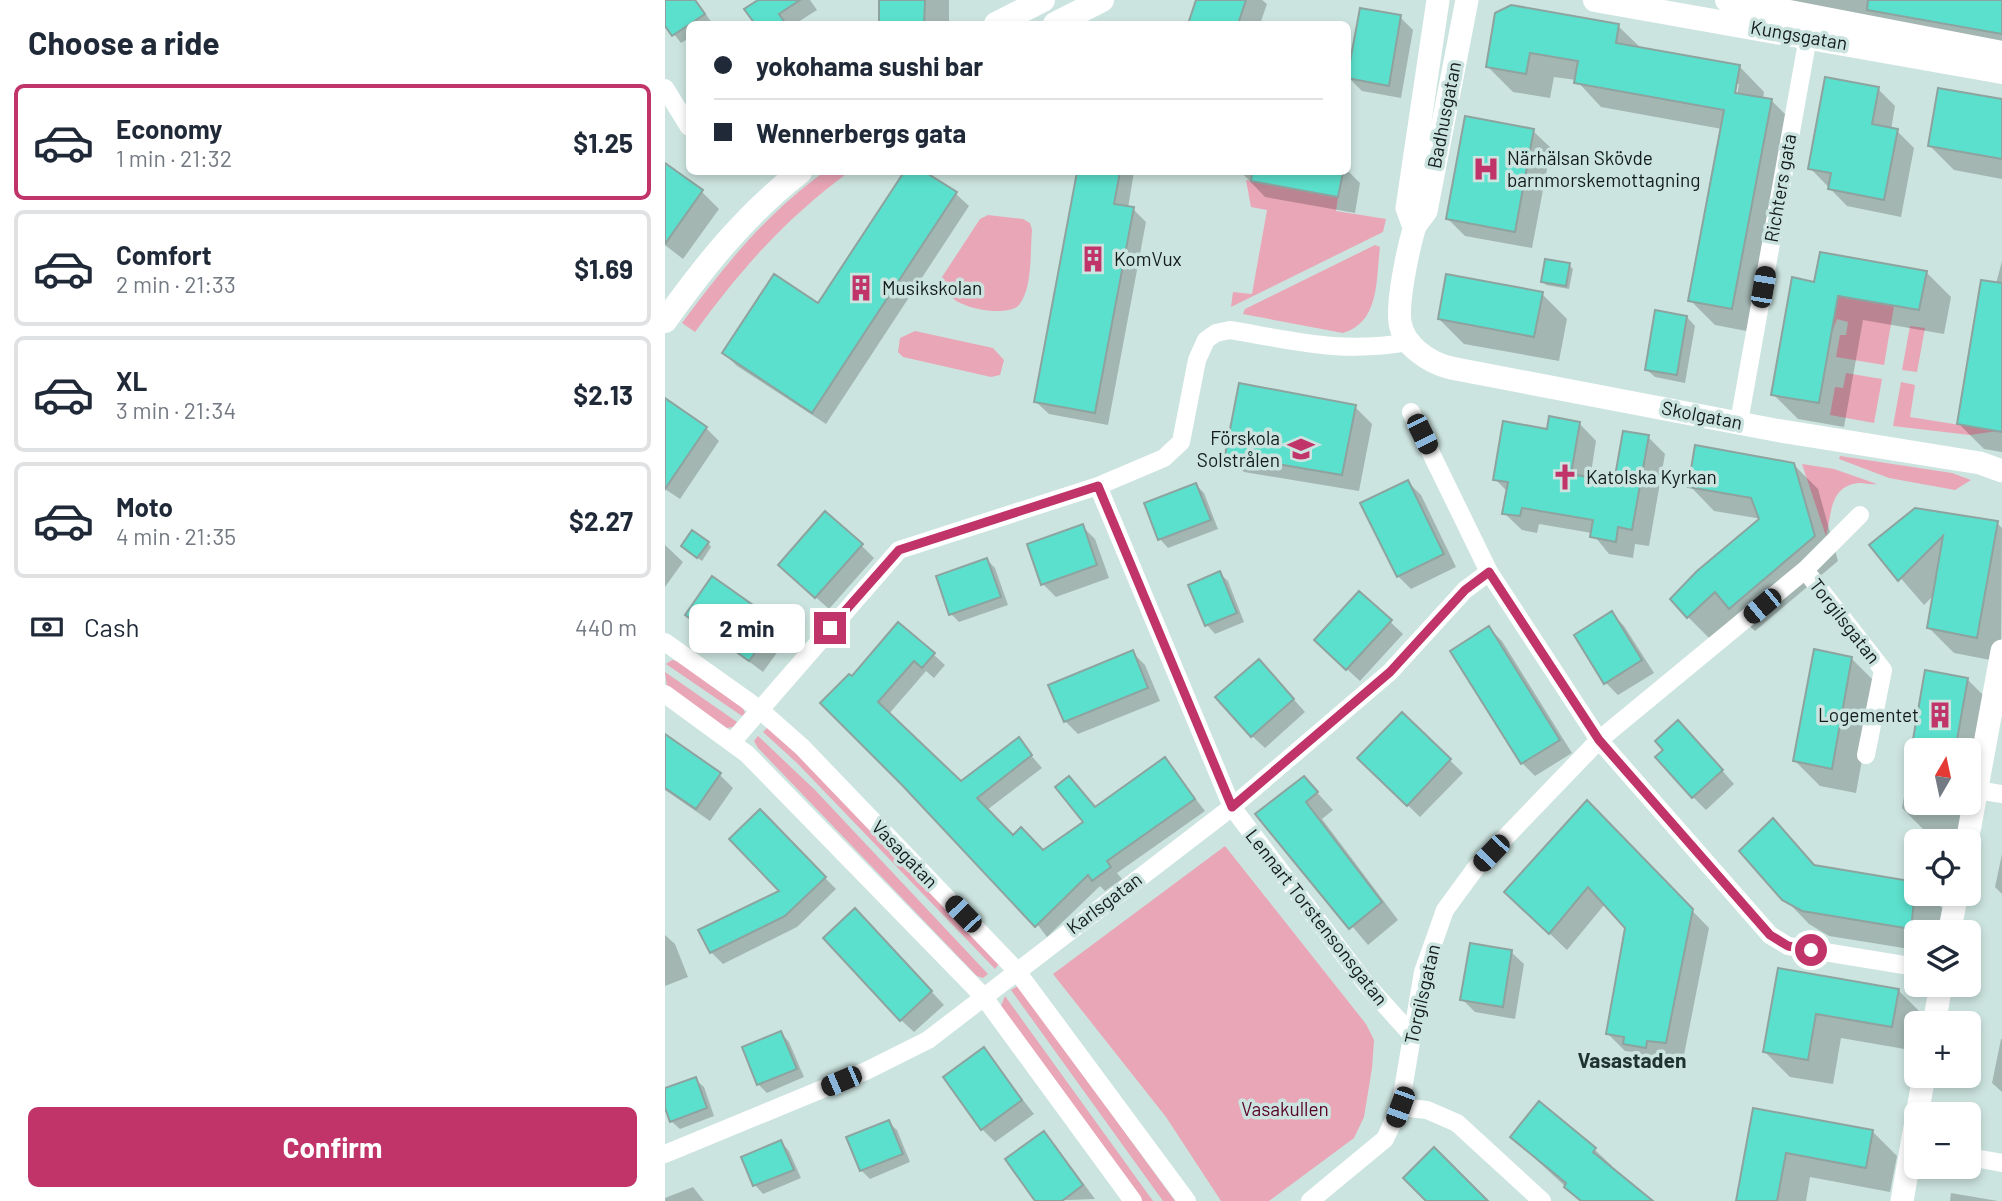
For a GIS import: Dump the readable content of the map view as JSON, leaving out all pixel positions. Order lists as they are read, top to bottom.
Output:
{
  "streets": {
    "main road": ["Kungsgatan"],
    "street": [
      "Badhusgatan",
      "Richters gata",
      "Skolgatan",
      "Torgilsgatan",
      "Vasagatan",
      "Karlsgatan",
      "Lennart Torstensonsgatan"
    ]
  },
  "crossings": [
    ["Kungsgatan", "Richters gata"],
    ["Badhusgatan", "Skolgatan"],
    ["Richters gata", "Skolgatan"],
    ["Torgilsgatan", "Lennart Torstensonsgatan"],
    ["Vasagatan", "Karlsgatan"],
    ["Karlsgatan", "Lennart Torstensonsgatan"]
  ],
  "districts": ["Vasastaden"],
  "parks": ["Vasakullen"],
  "places": {
    "hospital": ["Närhälsan Skövde barnmorskemottagning"],
    "building": ["KomVux", "Musikskolan", "Logementet"],
    "school or university": ["Förskola Solstrålen"],
    "church": ["Katolska Kyrkan"]
  },
  "north": "top",
  "page": {
    "heading": "Choose a ride",
    "banner": ["yokohama sushi bar", "Wennerbergs gata"],
    "list": [
      {
        "name": "Economy",
        "note": "1 min · 21:32",
        "value": "$1.25"
      },
      {
        "name": "Comfort",
        "note": "2 min · 21:33",
        "value": "$1.69"
      },
      {
        "name": "XL",
        "note": "3 min · 21:34",
        "value": "$2.13"
      },
      {
        "name": "Moto",
        "note": "4 min · 21:35",
        "value": "$2.27"
      }
    ],
    "pay": ["Cash", "440 m"],
    "bubble": "2 min",
    "map_buttons": ["+", "−"],
    "buttons": "Confirm"
  }
}
